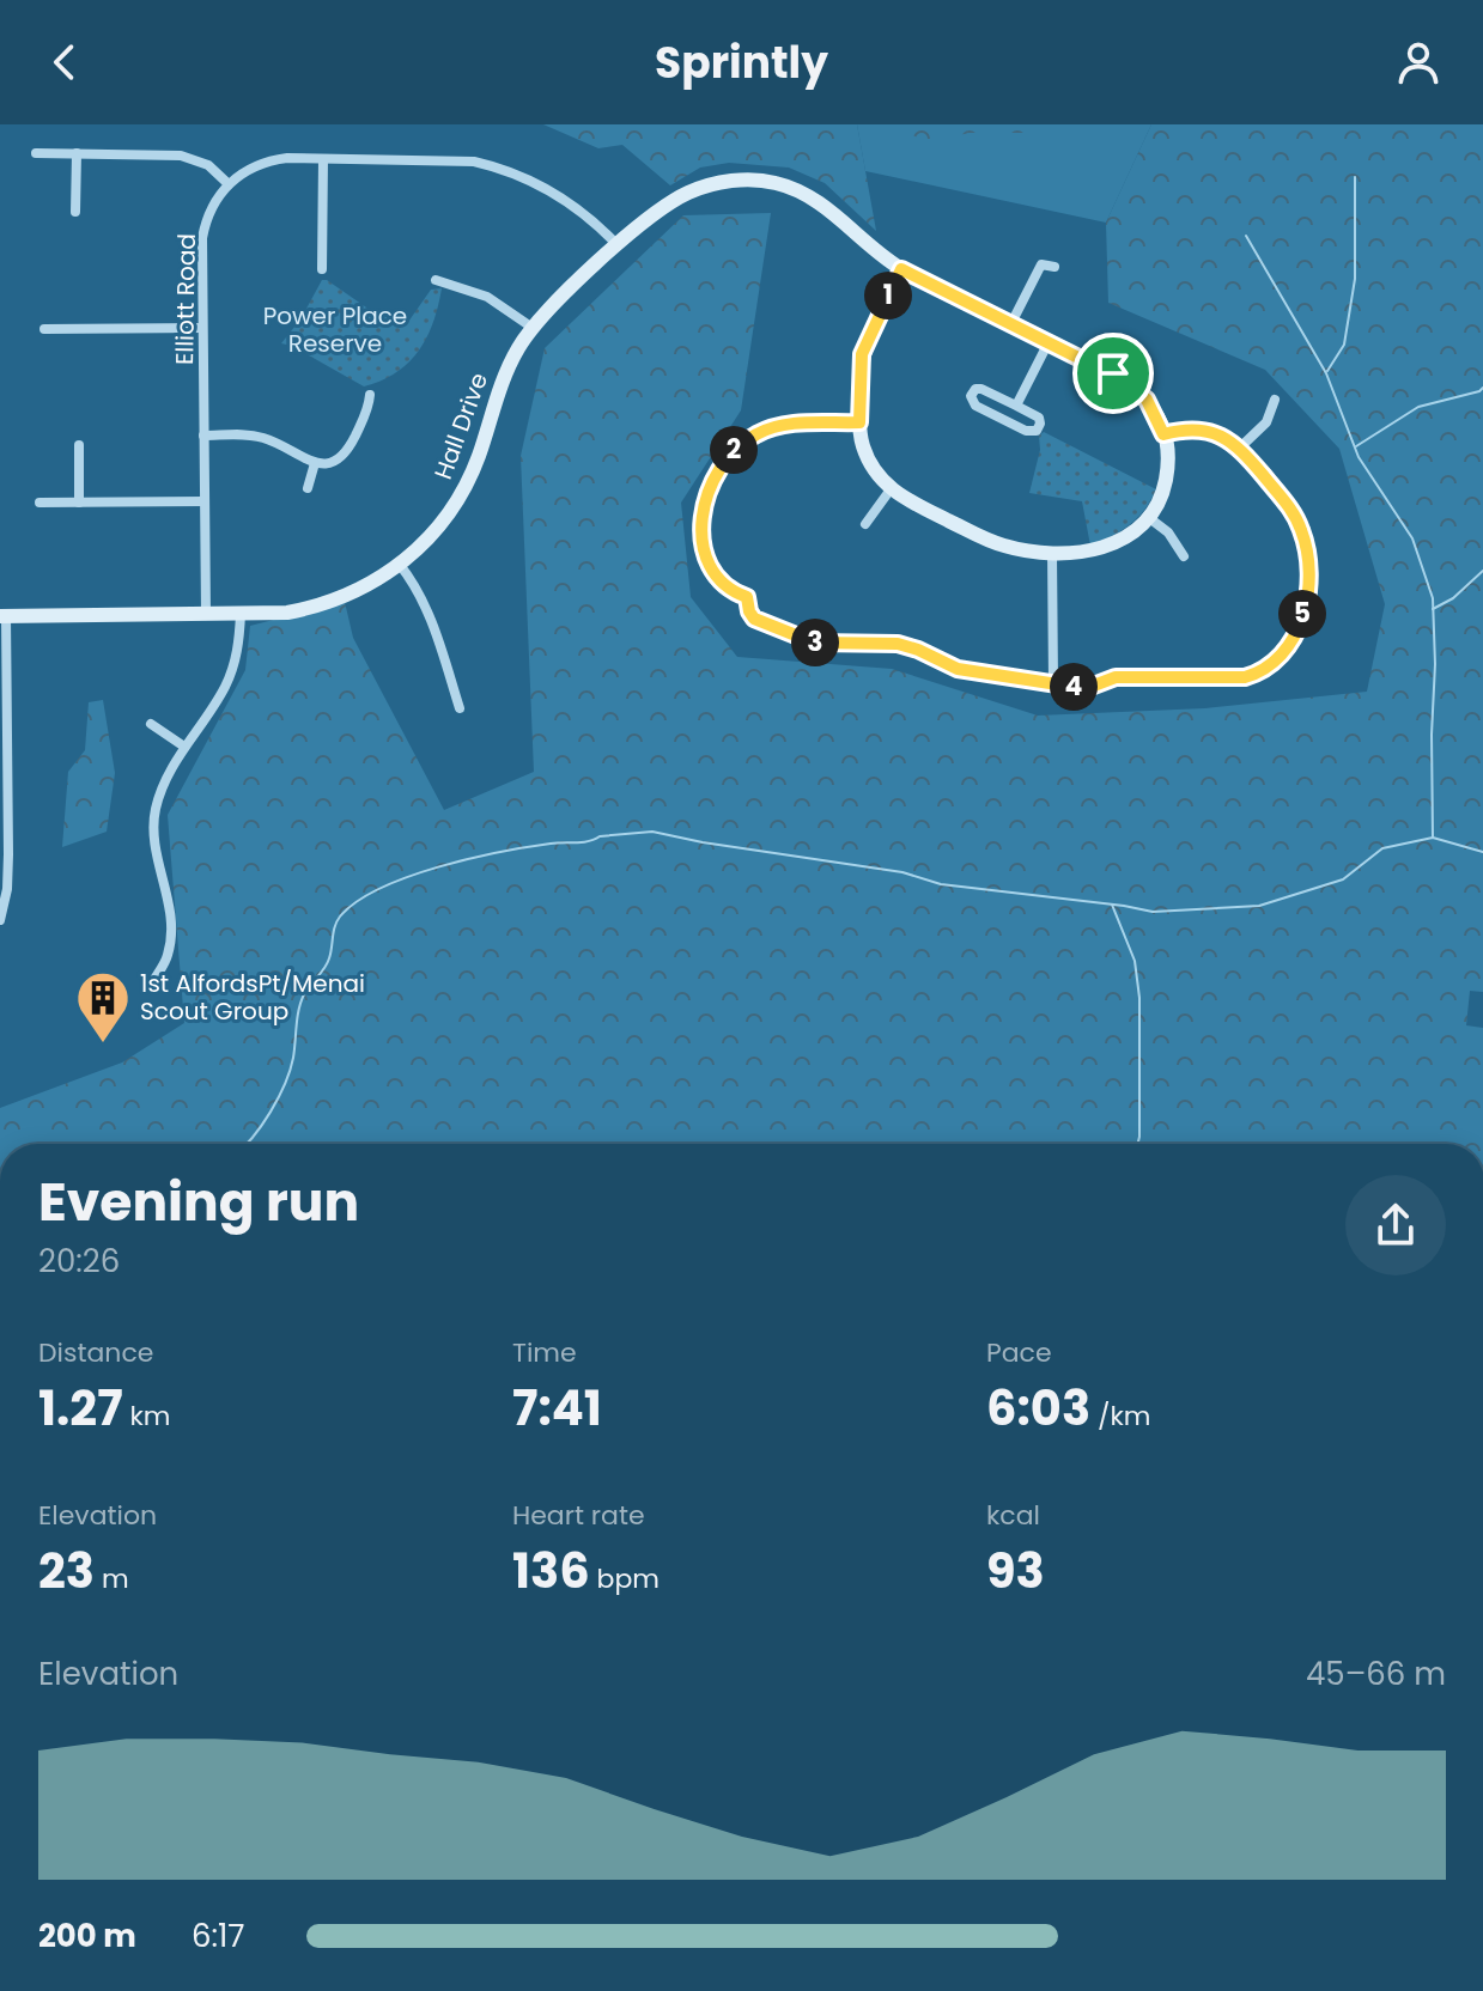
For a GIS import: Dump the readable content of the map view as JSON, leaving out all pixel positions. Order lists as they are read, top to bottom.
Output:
{
  "streets": {
    "street": ["Elliott Road", "Hall Drive"]
  },
  "crossings": [
    ["Elliott Road", "Hall Drive"]
  ],
  "parks": ["Power Place Reserve"],
  "places": {
    "building": ["1st AlfordsPt/Menai Scout Group"]
  },
  "page": {
    "header": "Sprintly",
    "pins": [
      "1",
      "2",
      "5",
      "3",
      "4"
    ],
    "heading": ["Evening run", "20:26"],
    "stats": [
      ["Distance", "1.27 km"],
      ["Time", "7:41"],
      ["Pace", "6:03 /km"],
      ["Elevation", "23 m"],
      ["Heart rate", "136 bpm"],
      ["kcal", "93"]
    ],
    "chart": ["Elevation", "45–66 m"],
    "list": [
      {
        "name": "200 m",
        "note": "6:17"
      }
    ]
  }
}
